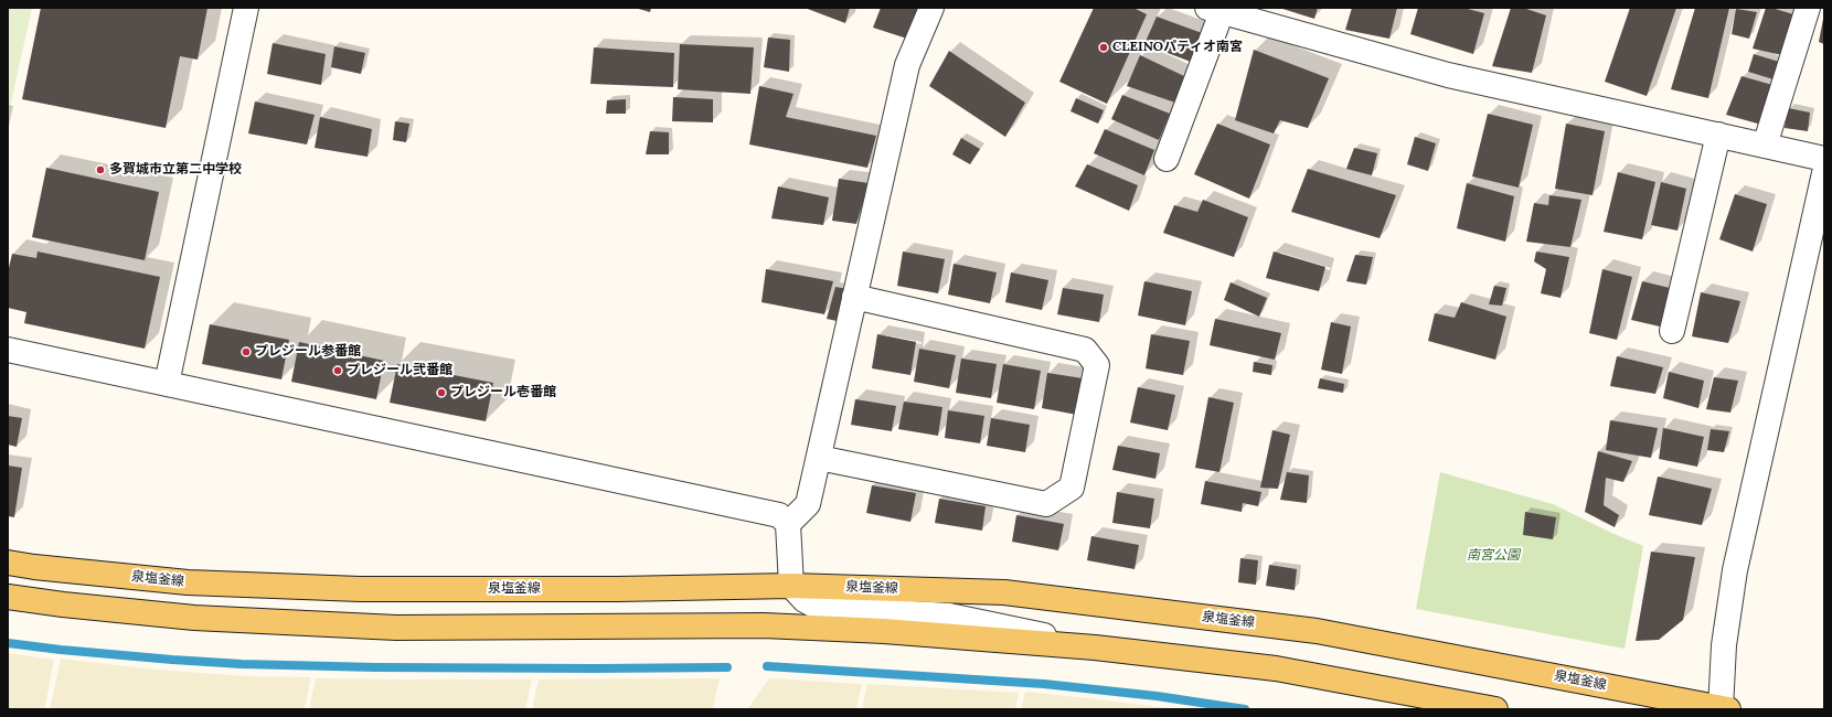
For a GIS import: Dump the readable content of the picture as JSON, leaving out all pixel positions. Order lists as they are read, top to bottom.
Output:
{
  "streets": {
    "main road": ["泉塩釜線"]
  },
  "parks": ["南宮公園"],
  "places": [
    "CLEINOパティオ南宮",
    "多賀城市立第二中学校",
    "プレジール参番館",
    "プレジール弐番館",
    "プレジール壱番館"
  ]
}
